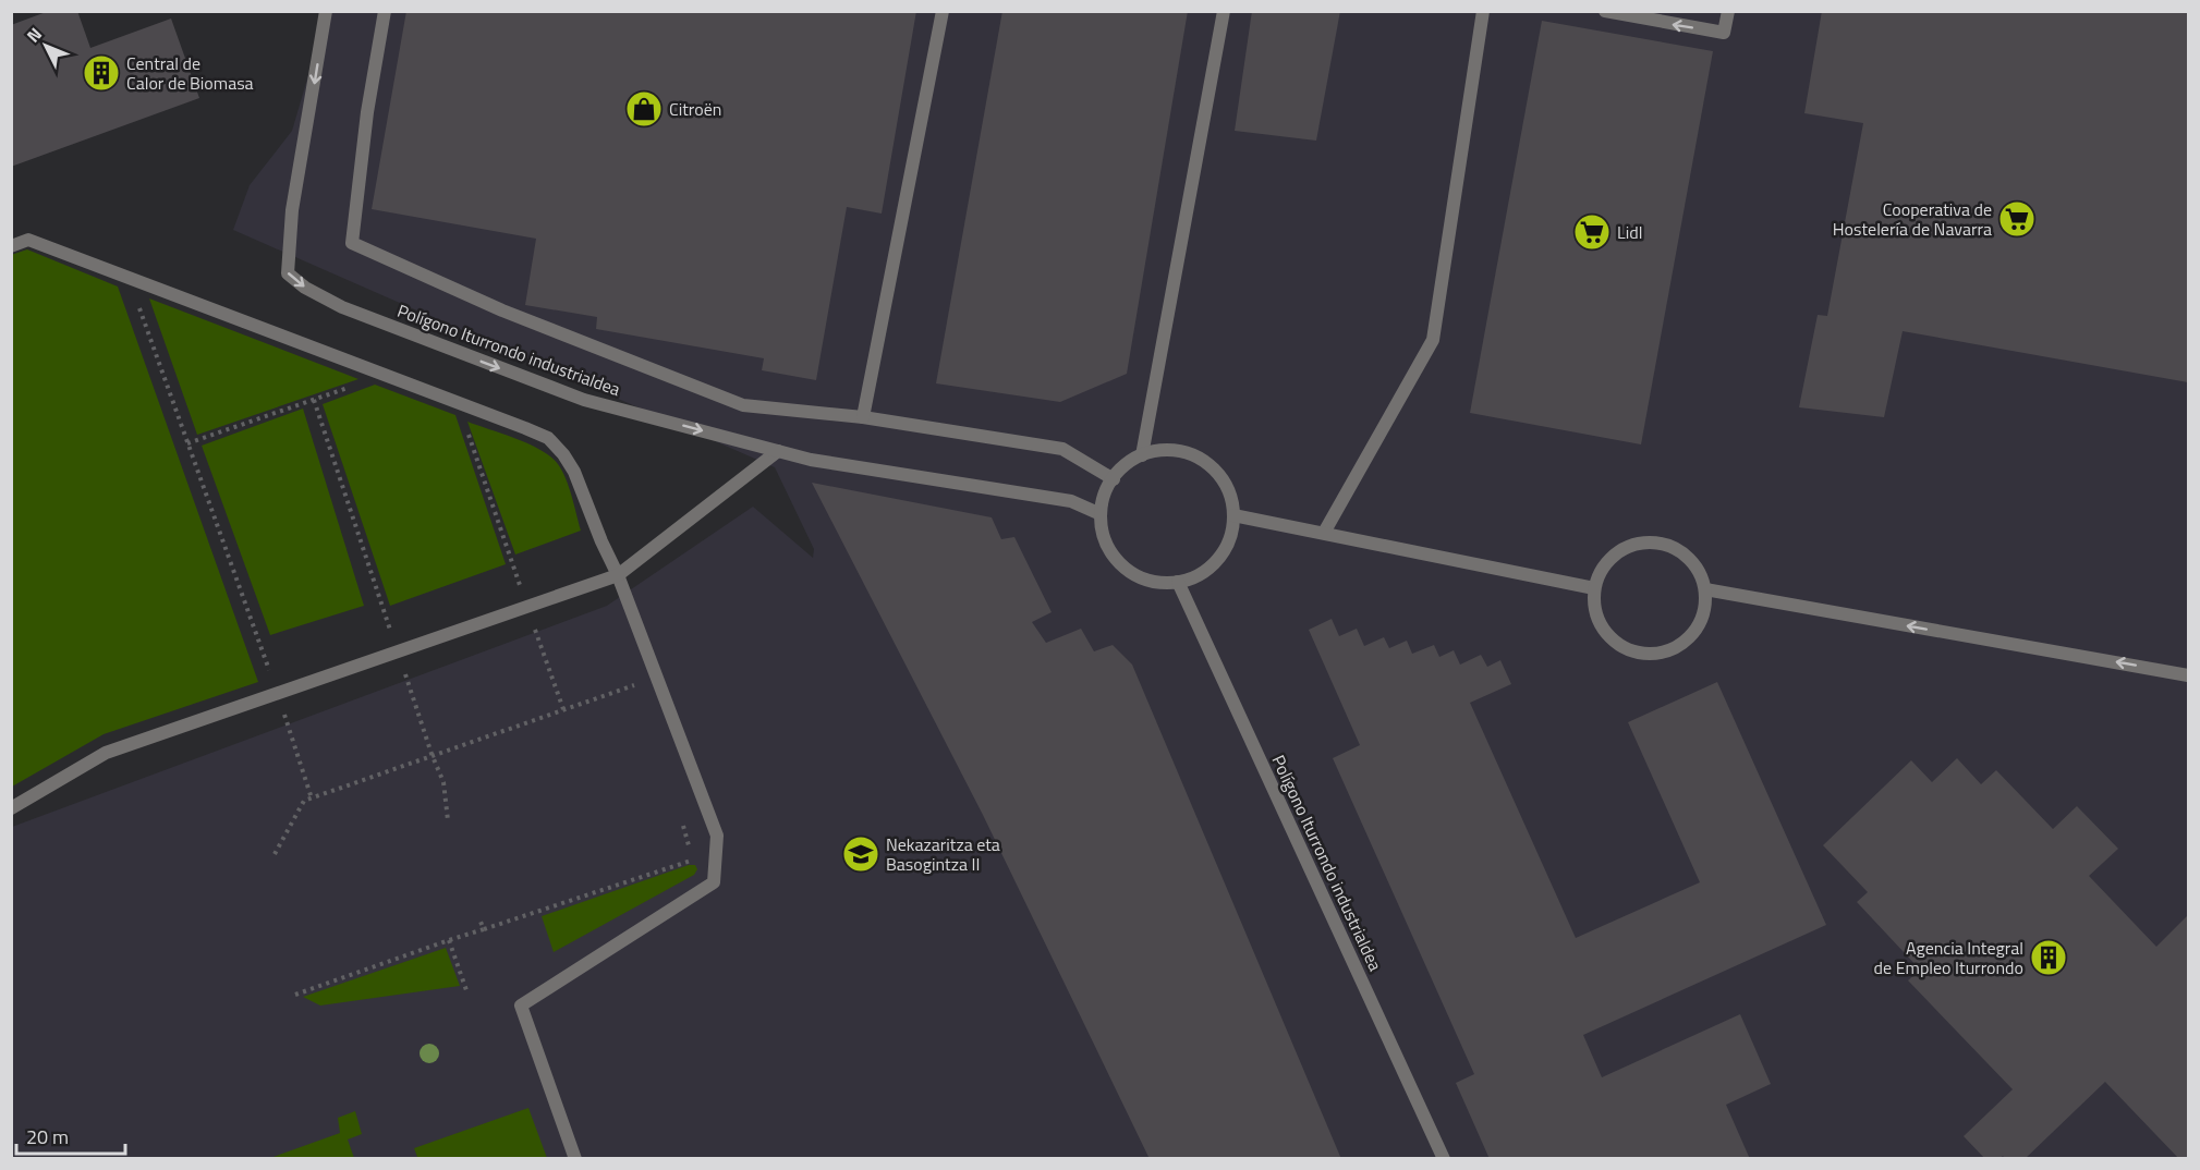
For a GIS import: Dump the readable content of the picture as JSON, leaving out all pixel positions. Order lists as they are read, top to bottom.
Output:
{
  "streets": {
    "street": ["Polígono Iturrondo industrialdea"]
  },
  "places": {
    "building": ["Central de Calor de Biomasa", "Agencia Integral de Empleo Iturrondo"],
    "shop": ["Citroën"],
    "supermarket": ["Cooperativa de Hostelería de Navarra", "Lidl"],
    "school or university": ["Nekazaritza eta Basogintza II"]
  },
  "scale_bar": "20 m",
  "north": "top left"
}
